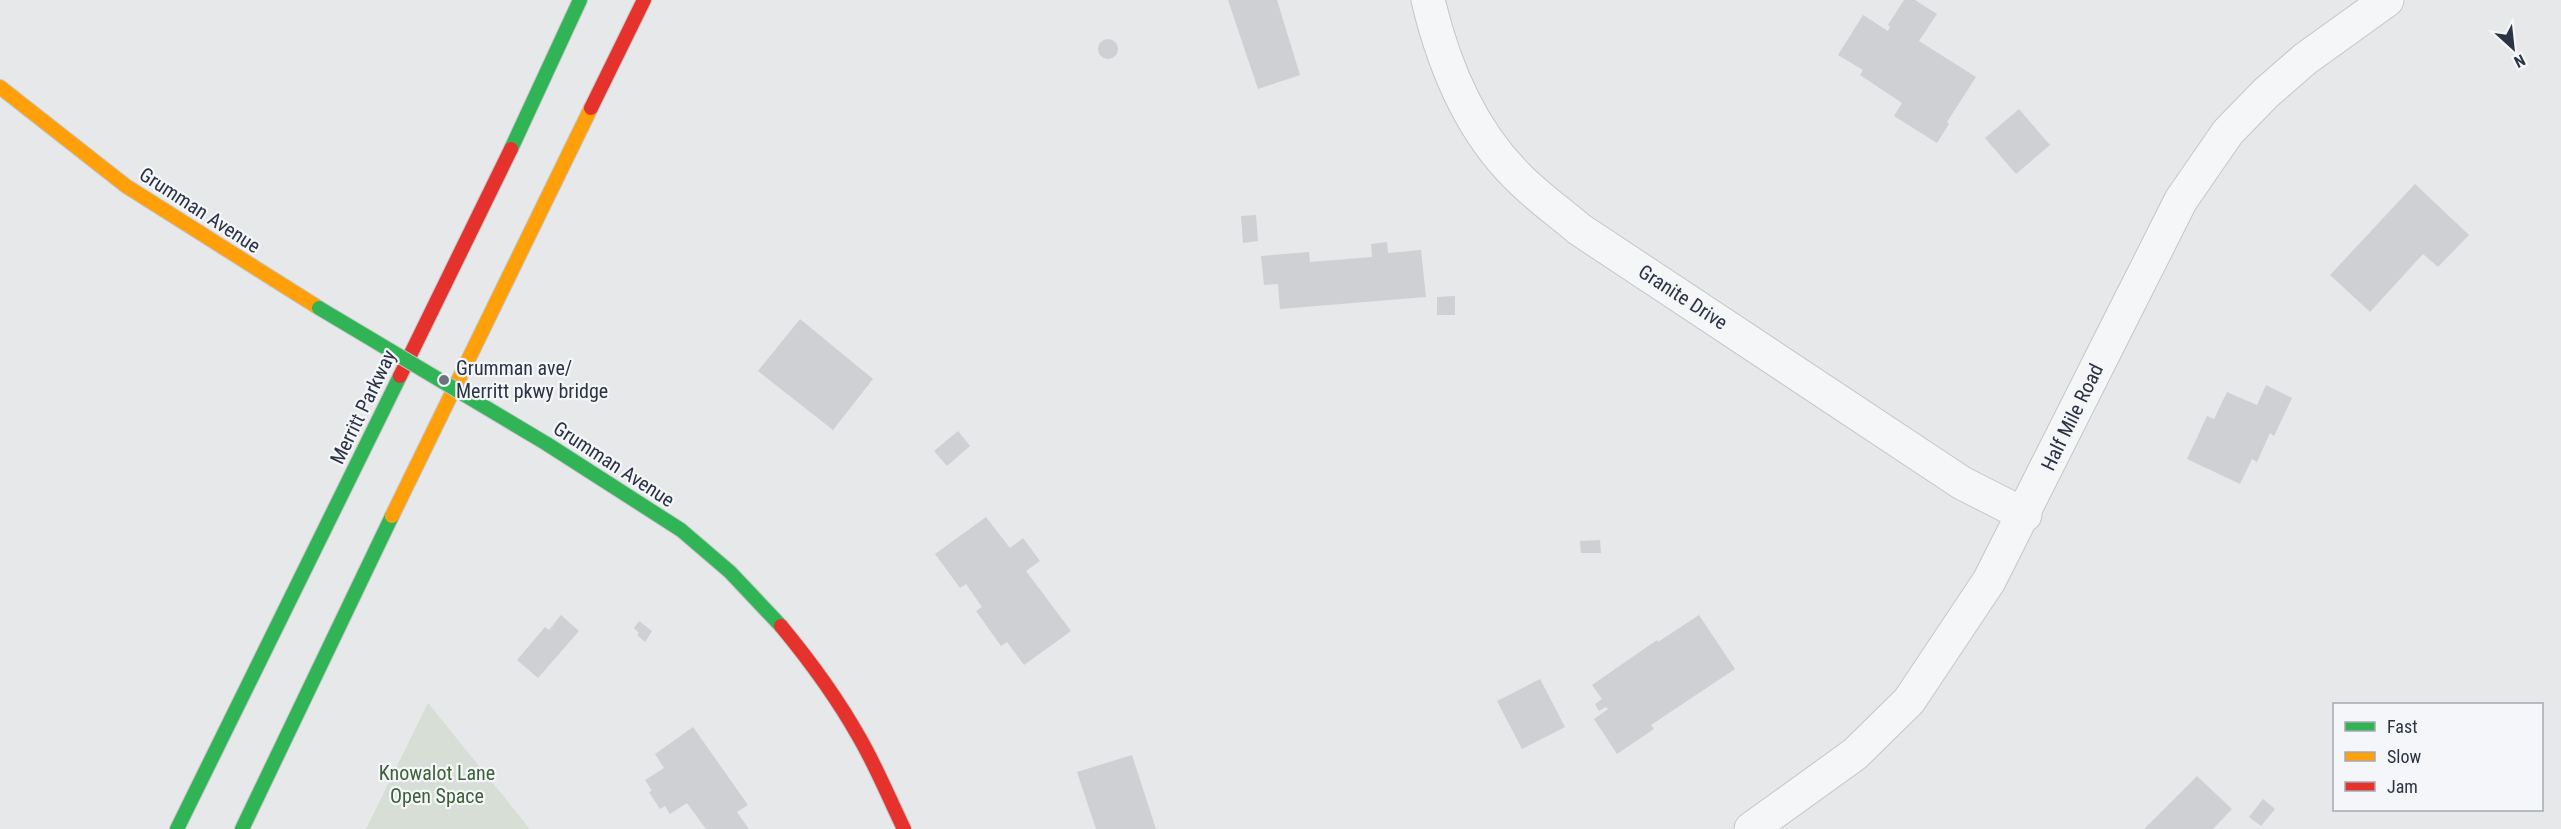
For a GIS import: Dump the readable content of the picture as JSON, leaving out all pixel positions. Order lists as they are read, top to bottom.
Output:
{
  "streets": {
    "main road": ["Grumman Avenue", "Merritt Parkway"],
    "street": ["Granite Drive", "Half Mile Road"]
  },
  "crossings": [
    ["Granite Drive", "Half Mile Road"]
  ],
  "parks": ["Knowalot Lane Open Space"],
  "places": ["Grumman ave/ Merritt pkwy bridge"],
  "legend": ["Fast", "Slow", "Jam"],
  "north": "bottom right"
}
